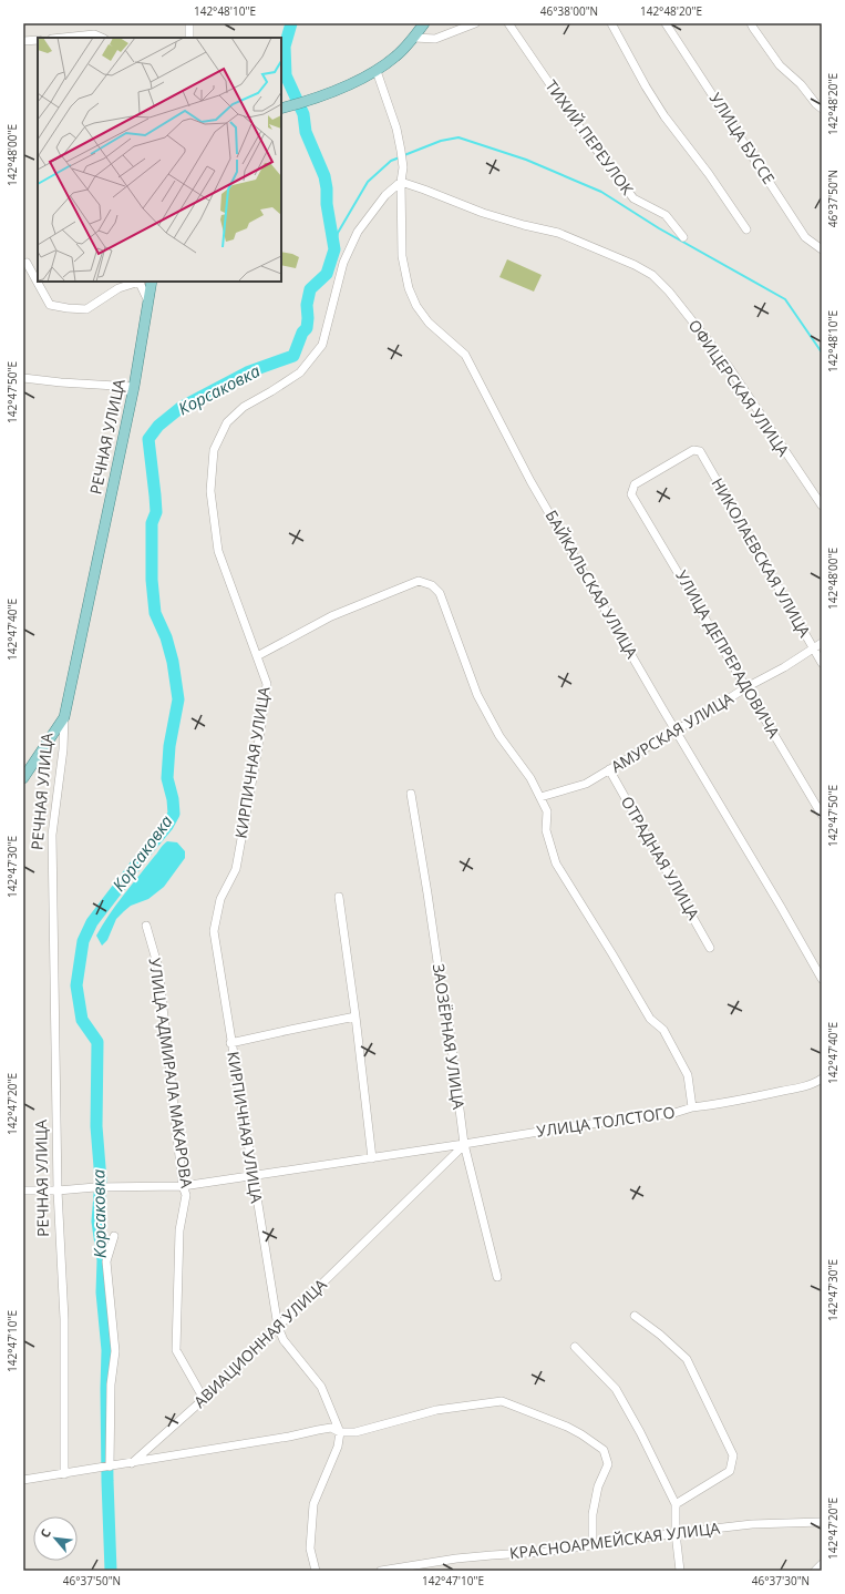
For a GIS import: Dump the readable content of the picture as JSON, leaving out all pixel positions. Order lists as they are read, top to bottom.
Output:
{
  "streets": {
    "main road": ["РЕЧНАЯ УЛИЦА"],
    "street": [
      "ТИХИЙ ПЕРЕУЛОК",
      "УЛИЦА БУССЕ",
      "ОФИЦЕРСКАЯ УЛИЦА",
      "НИКОЛАЕВСКАЯ УЛИЦА",
      "БАЙКАЛЬСКАЯ УЛИЦА",
      "УЛИЦА ДЕПРЕРАДОВИЧА",
      "АМУРСКАЯ УЛИЦА",
      "КИРПИЧНАЯ УЛИЦА",
      "ОТРАДНАЯ УЛИЦА",
      "ЗАОЗЁРНАЯ УЛИЦА",
      "УЛИЦА АДМИРАЛА МАКАРОВА",
      "УЛИЦА ТОЛСТОГО",
      "АВИАЦИОННАЯ УЛИЦА",
      "КРАСНОАРМЕЙСКАЯ УЛИЦА"
    ]
  },
  "crossings": [
    ["ОФИЦЕРСКАЯ УЛИЦА", "БАЙКАЛЬСКАЯ УЛИЦА"],
    ["ОФИЦЕРСКАЯ УЛИЦА", "КИРПИЧНАЯ УЛИЦА"],
    ["РЕЧНАЯ УЛИЦА", "УЛИЦА ТОЛСТОГО"],
    ["НИКОЛАЕВСКАЯ УЛИЦА", "УЛИЦА ДЕПРЕРАДОВИЧА"],
    ["НИКОЛАЕВСКАЯ УЛИЦА", "АМУРСКАЯ УЛИЦА"],
    ["БАЙКАЛЬСКАЯ УЛИЦА", "АМУРСКАЯ УЛИЦА"],
    ["БАЙКАЛЬСКАЯ УЛИЦА", "КИРПИЧНАЯ УЛИЦА"],
    ["УЛИЦА ДЕПРЕРАДОВИЧА", "АМУРСКАЯ УЛИЦА"],
    ["АМУРСКАЯ УЛИЦА", "ОТРАДНАЯ УЛИЦА"],
    ["АМУРСКАЯ УЛИЦА", "УЛИЦА ТОЛСТОГО"],
    ["КИРПИЧНАЯ УЛИЦА", "УЛИЦА ТОЛСТОГО"],
    ["КИРПИЧНАЯ УЛИЦА", "АВИАЦИОННАЯ УЛИЦА"],
    ["ЗАОЗЁРНАЯ УЛИЦА", "УЛИЦА ТОЛСТОГО"],
    ["ЗАОЗЁРНАЯ УЛИЦА", "АВИАЦИОННАЯ УЛИЦА"],
    ["УЛИЦА АДМИРАЛА МАКАРОВА", "УЛИЦА ТОЛСТОГО"],
    ["УЛИЦА АДМИРАЛА МАКАРОВА", "АВИАЦИОННАЯ УЛИЦА"],
    ["УЛИЦА ТОЛСТОГО", "АВИАЦИОННАЯ УЛИЦА"]
  ],
  "water": ["Корсаковка"],
  "north": "top left",
  "coordinates": [
    "142°48'10\"E",
    "46°38'00\"N",
    "142°48'20\"E",
    "142°48'00\"E",
    "46°37'50\"N",
    "142°47'50\"E",
    "142°47'40\"E",
    "142°47'30\"E",
    "142°47'20\"E",
    "142°47'10\"E",
    "46°37'30\"N"
  ]
}
